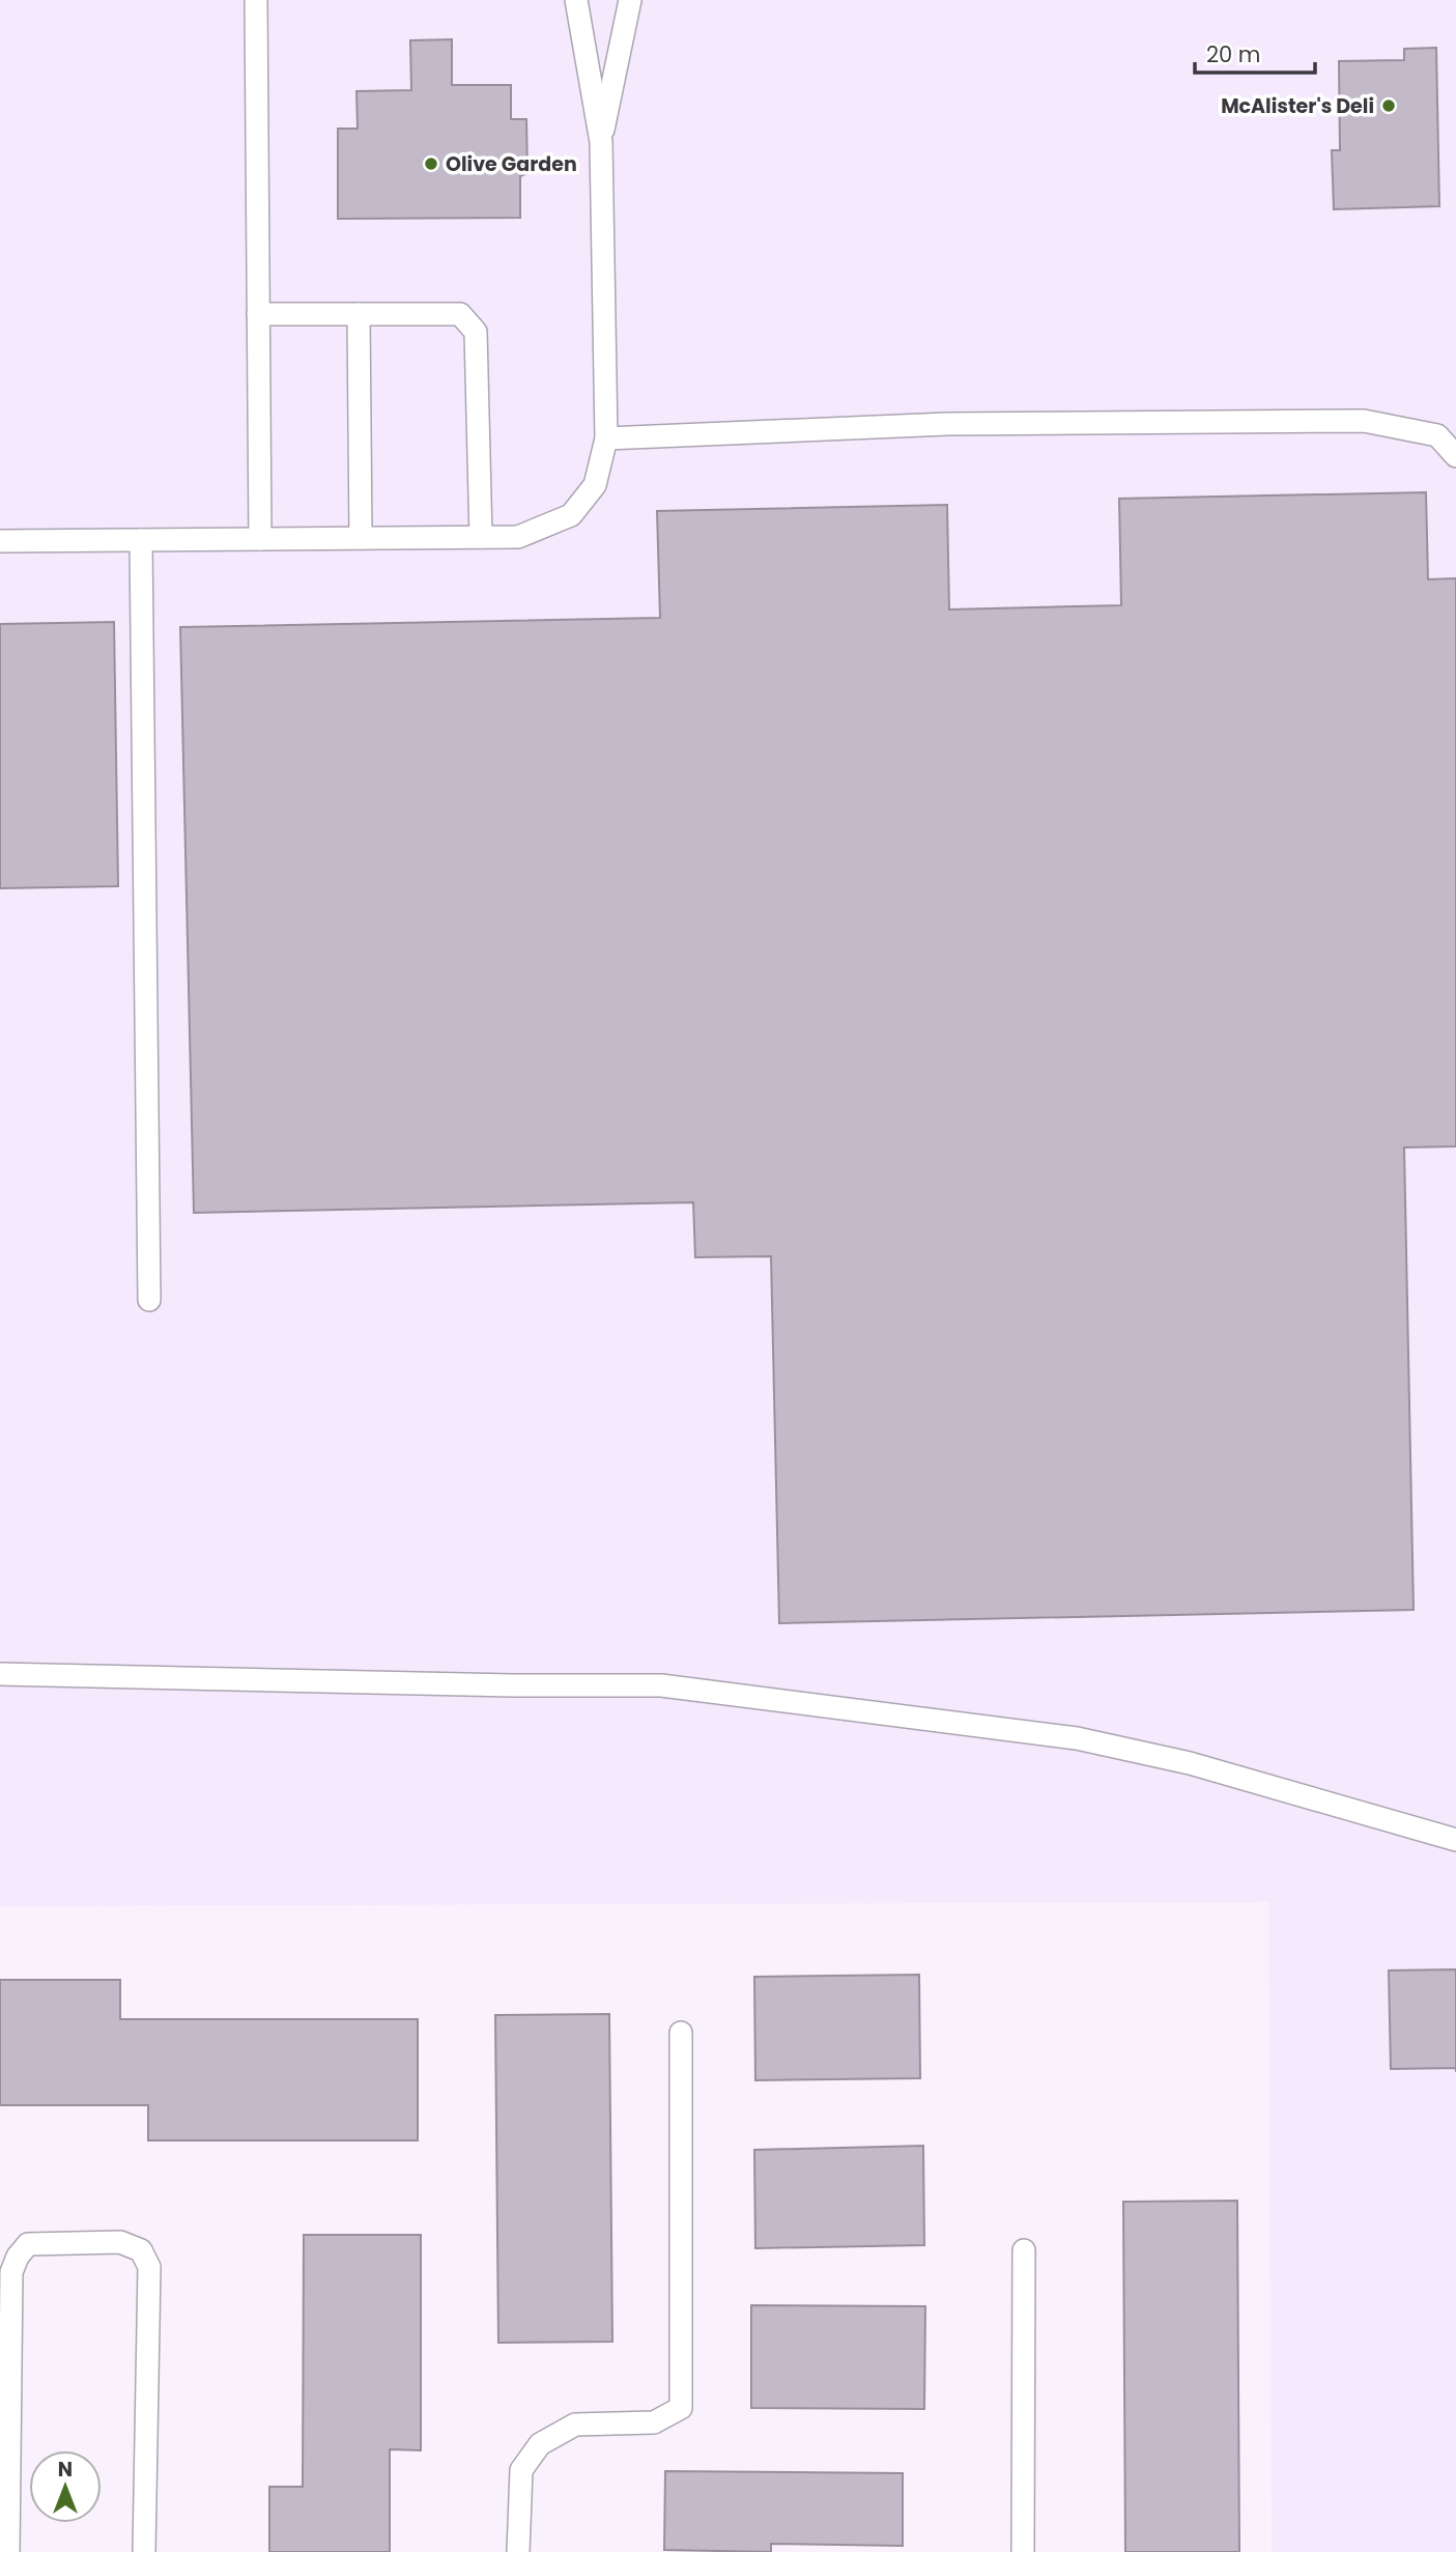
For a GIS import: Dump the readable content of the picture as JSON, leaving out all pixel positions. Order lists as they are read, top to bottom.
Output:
{
  "places": ["McAlister's Deli", "Olive Garden"],
  "scale_bar": "20 m",
  "north": "top"
}
